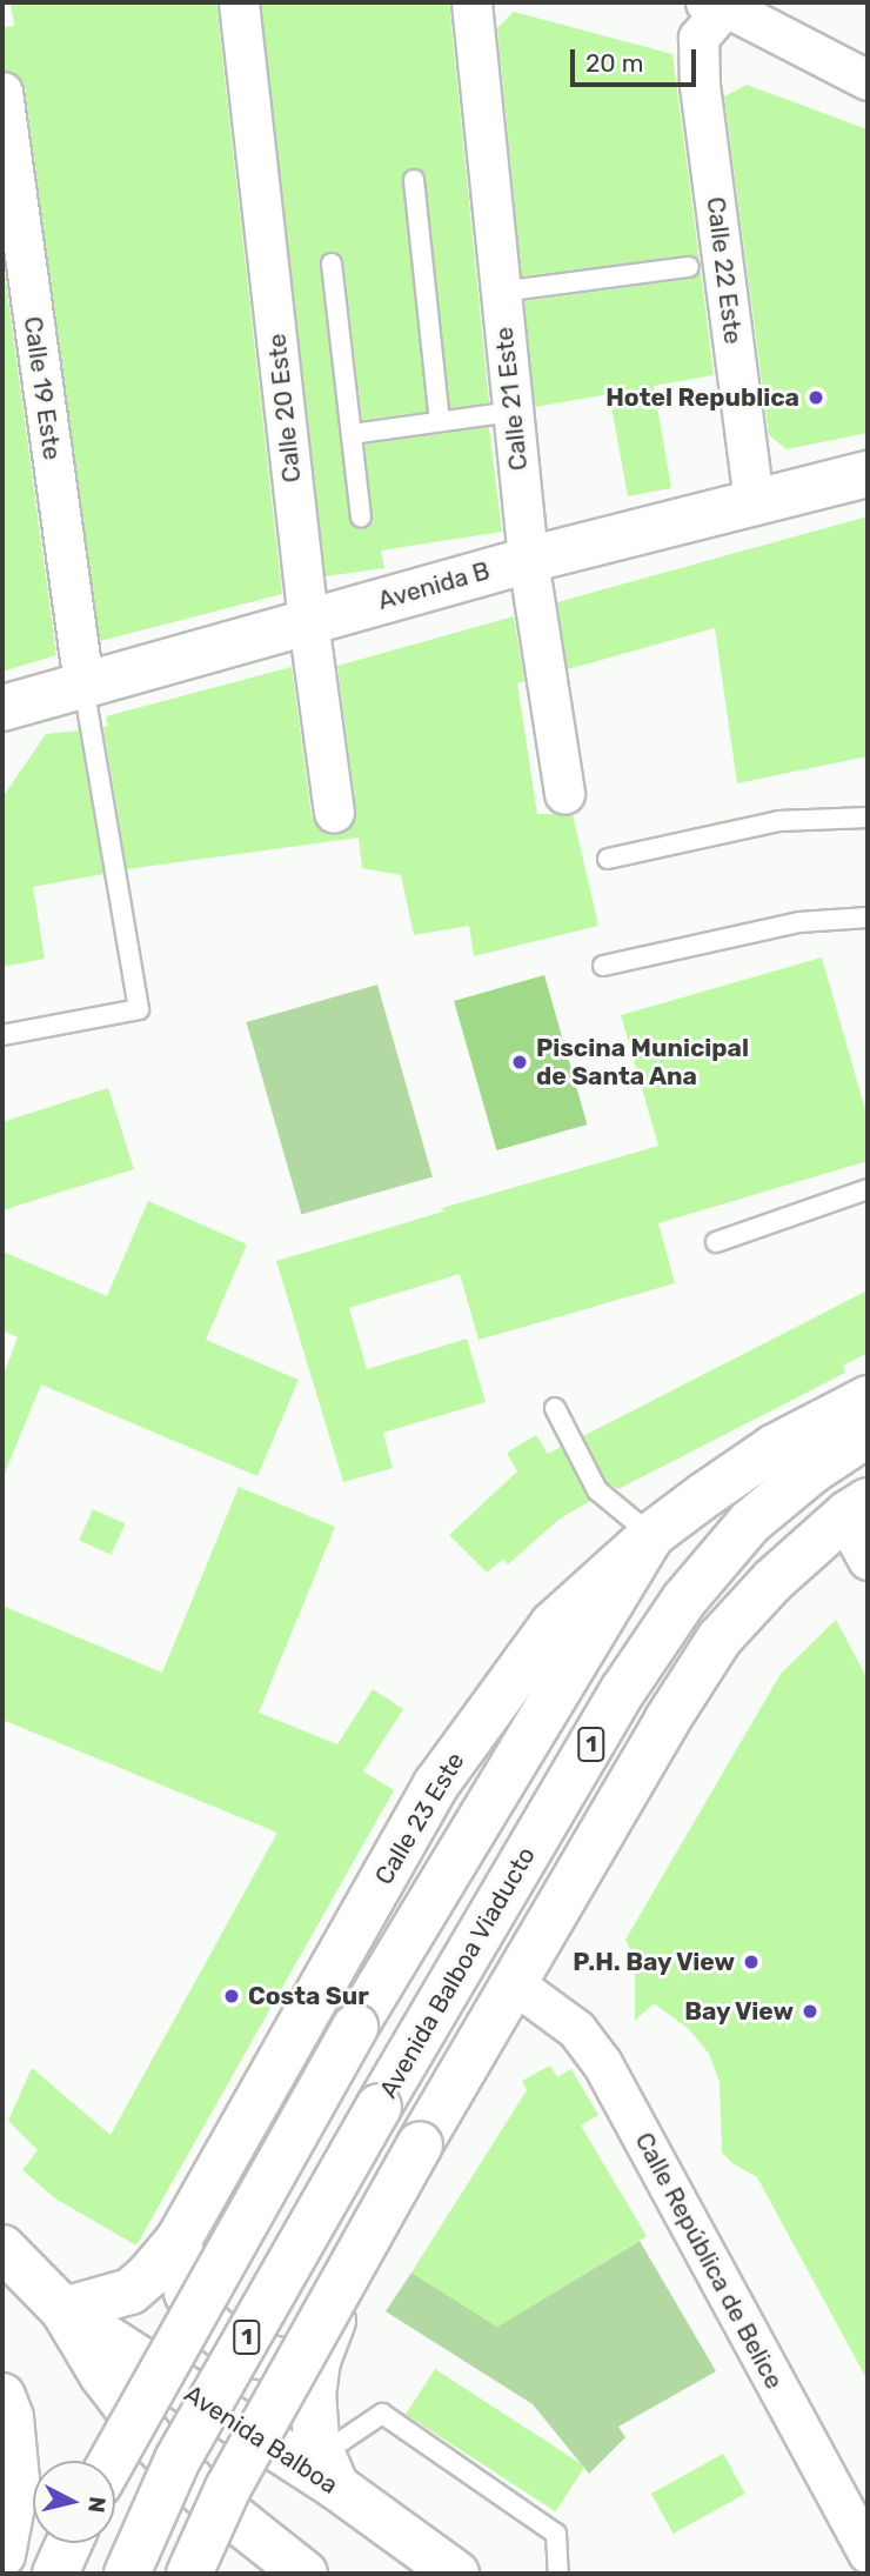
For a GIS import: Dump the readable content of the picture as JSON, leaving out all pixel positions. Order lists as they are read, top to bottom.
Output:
{
  "streets": {
    "main road": [
      "Avenida B",
      "1",
      "Calle 23 Este",
      "Avenida Balboa Viaducto",
      "Avenida Balboa"
    ],
    "street": [
      "Calle 22 Este",
      "Calle 19 Este",
      "Calle 21 Este",
      "Calle 20 Este",
      "Calle República de Belice"
    ]
  },
  "crossings": [
    ["Calle 22 Este", "Avenida B"],
    ["Calle 19 Este", "Avenida B"],
    ["Calle 21 Este", "Avenida B"],
    ["Calle 20 Este", "Avenida B"],
    ["1", "Calle República de Belice"],
    ["1", "Avenida Balboa"],
    ["Calle 23 Este", "Avenida Balboa"]
  ],
  "places": [
    "Hotel Republica",
    "Piscina Municipal de Santa Ana",
    "P.H. Bay View",
    "Costa Sur",
    "Bay View"
  ],
  "scale_bar": "20 m",
  "north": "right"
}
